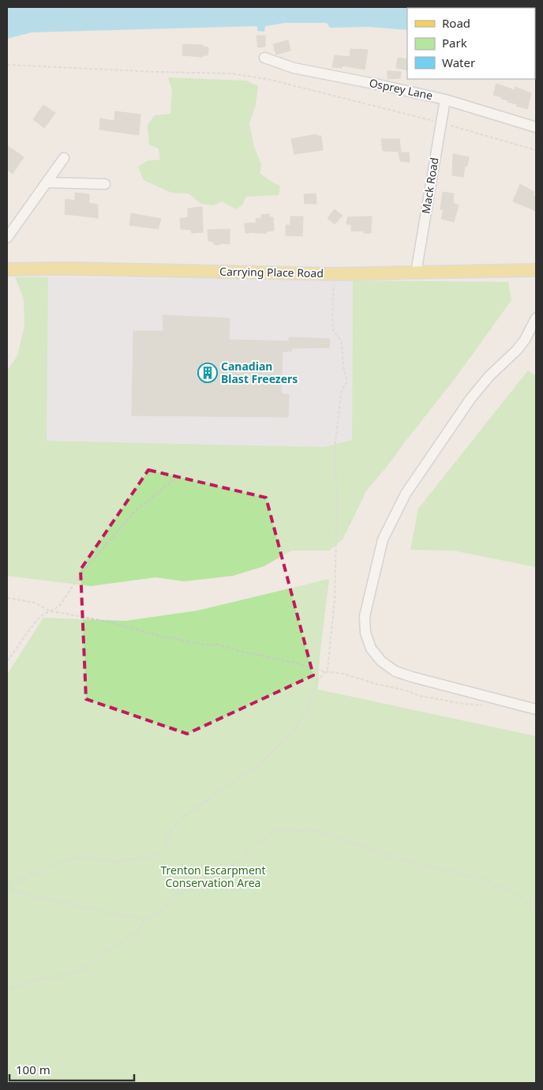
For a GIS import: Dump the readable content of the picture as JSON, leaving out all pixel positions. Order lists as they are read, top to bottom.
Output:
{
  "streets": {
    "main road": ["Carrying Place Road"],
    "street": ["Osprey Lane", "Mack Road"]
  },
  "crossings": [
    ["Osprey Lane", "Mack Road"],
    ["Mack Road", "Carrying Place Road"]
  ],
  "parks": ["Trenton Escarpment Conservation Area"],
  "places": {
    "building": ["Canadian Blast Freezers"]
  },
  "legend": ["Road", "Park", "Water"],
  "scale_bar": "100 m"
}
